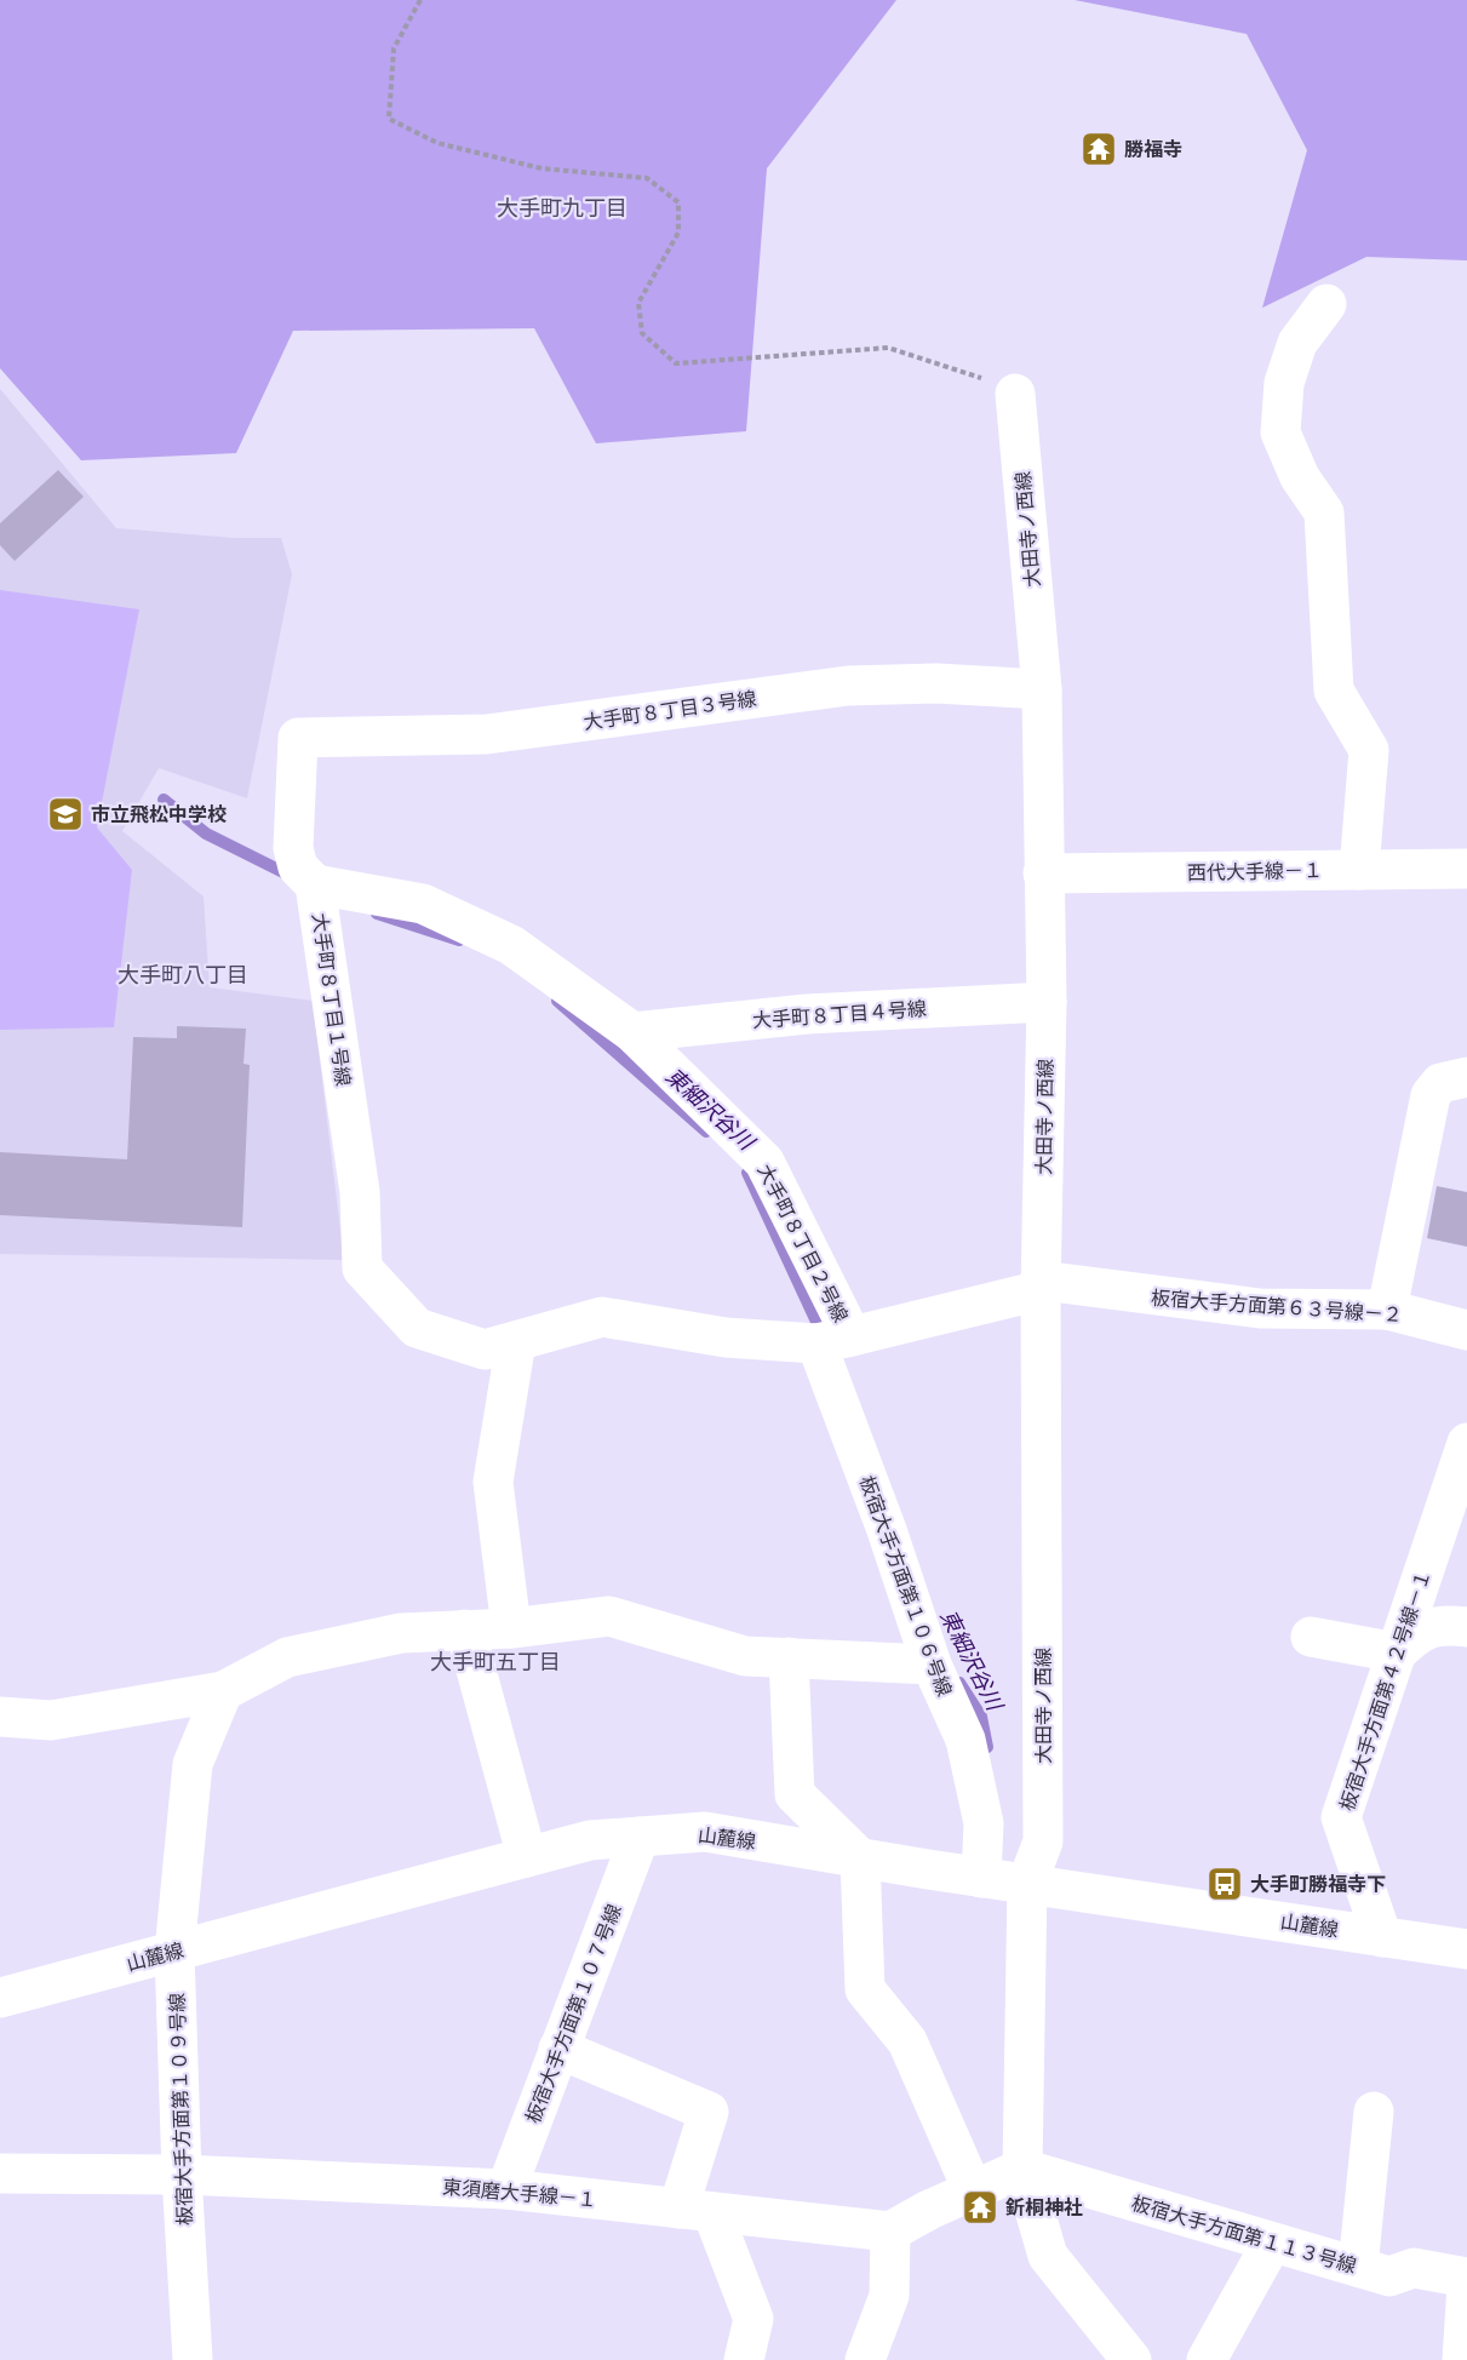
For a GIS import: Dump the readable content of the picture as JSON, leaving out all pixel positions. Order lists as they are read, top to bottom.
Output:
{
  "streets": {
    "street": [
      "大田寺ノ西線",
      "大手町８丁目３号線",
      "西代大手線－１",
      "大手町８丁目１号線",
      "大手町８丁目４号線",
      "大手町８丁目２号線",
      "板宿大手方面第６３号線－２",
      "板宿大手方面第１０６号線",
      "板宿大手方面第４２号線－１",
      "山麓線",
      "板宿大手方面第１０７号線",
      "板宿大手方面第１０９号線",
      "東須磨大手線－１",
      "板宿大手方面第１１３号線"
    ]
  },
  "crossings": [
    ["大田寺ノ西線", "大手町８丁目３号線"],
    ["大田寺ノ西線", "西代大手線－１"],
    ["大田寺ノ西線", "大手町８丁目４号線"],
    ["大田寺ノ西線", "板宿大手方面第６３号線－２"],
    ["大田寺ノ西線", "山麓線"],
    ["大手町８丁目３号線", "大手町８丁目１号線"],
    ["大手町８丁目１号線", "大手町８丁目２号線"],
    ["大手町８丁目１号線", "板宿大手方面第６３号線－２"],
    ["大手町８丁目４号線", "大手町８丁目２号線"],
    ["大手町８丁目２号線", "板宿大手方面第６３号線－２"],
    ["大手町８丁目２号線", "板宿大手方面第１０６号線"],
    ["板宿大手方面第６３号線－２", "板宿大手方面第１０６号線"],
    ["板宿大手方面第１０６号線", "山麓線"],
    ["板宿大手方面第４２号線－１", "山麓線"],
    ["山麓線", "板宿大手方面第１０７号線"],
    ["山麓線", "板宿大手方面第１０９号線"],
    ["板宿大手方面第１０７号線", "東須磨大手線－１"],
    ["板宿大手方面第１０９号線", "東須磨大手線－１"]
  ],
  "districts": ["大手町九丁目", "大手町八丁目", "大手町五丁目"],
  "water": ["東細沢谷川"],
  "places": {
    "temple": ["勝福寺", "釿桐神社"],
    "school or university": ["市立飛松中学校"],
    "bus stop": ["大手町勝福寺下"]
  }
}
